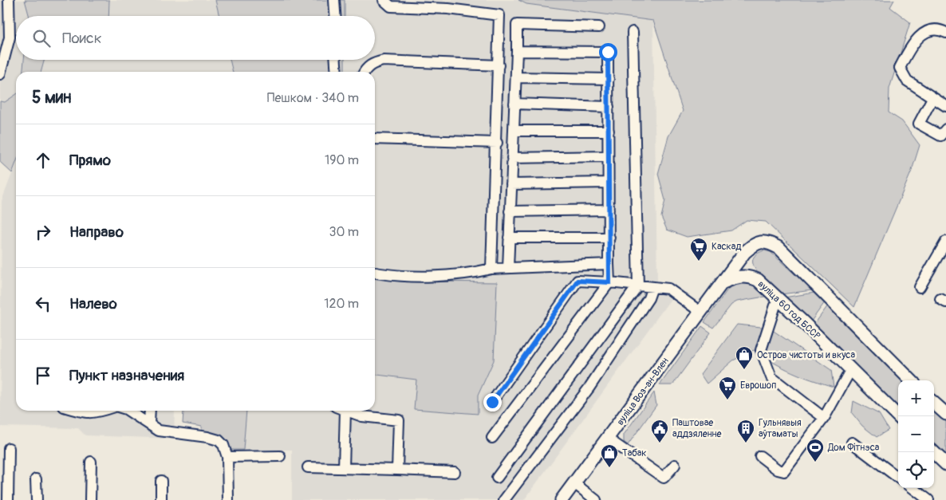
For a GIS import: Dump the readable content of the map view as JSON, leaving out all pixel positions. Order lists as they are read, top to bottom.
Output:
{
  "streets": {
    "main road": ["вуліца 60 год БССР", "вуліца Воз-ан-Влен"]
  },
  "crossings": [
    ["вуліца 60 год БССР", "вуліца Воз-ан-Влен"]
  ],
  "places": {
    "supermarket": ["Каскад", "Еврошоп"],
    "shop": ["Остров чистоты и вкуса", "Табак"],
    "public building": ["Паштовае аддзяленне"],
    "building": ["Гульнявыя аўтаматы"],
    "sports": ["Дом Фітнэса"]
  },
  "page": {
    "search": "Поиск",
    "heading": ["5 мин", "Пешком · 340 m"],
    "list": [
      ["Прямо", "190 m"],
      ["Направо", "30 m"],
      ["Налево", "120 m"],
      "Пункт назначения"
    ],
    "map_buttons": ["+", "−"]
  }
}
